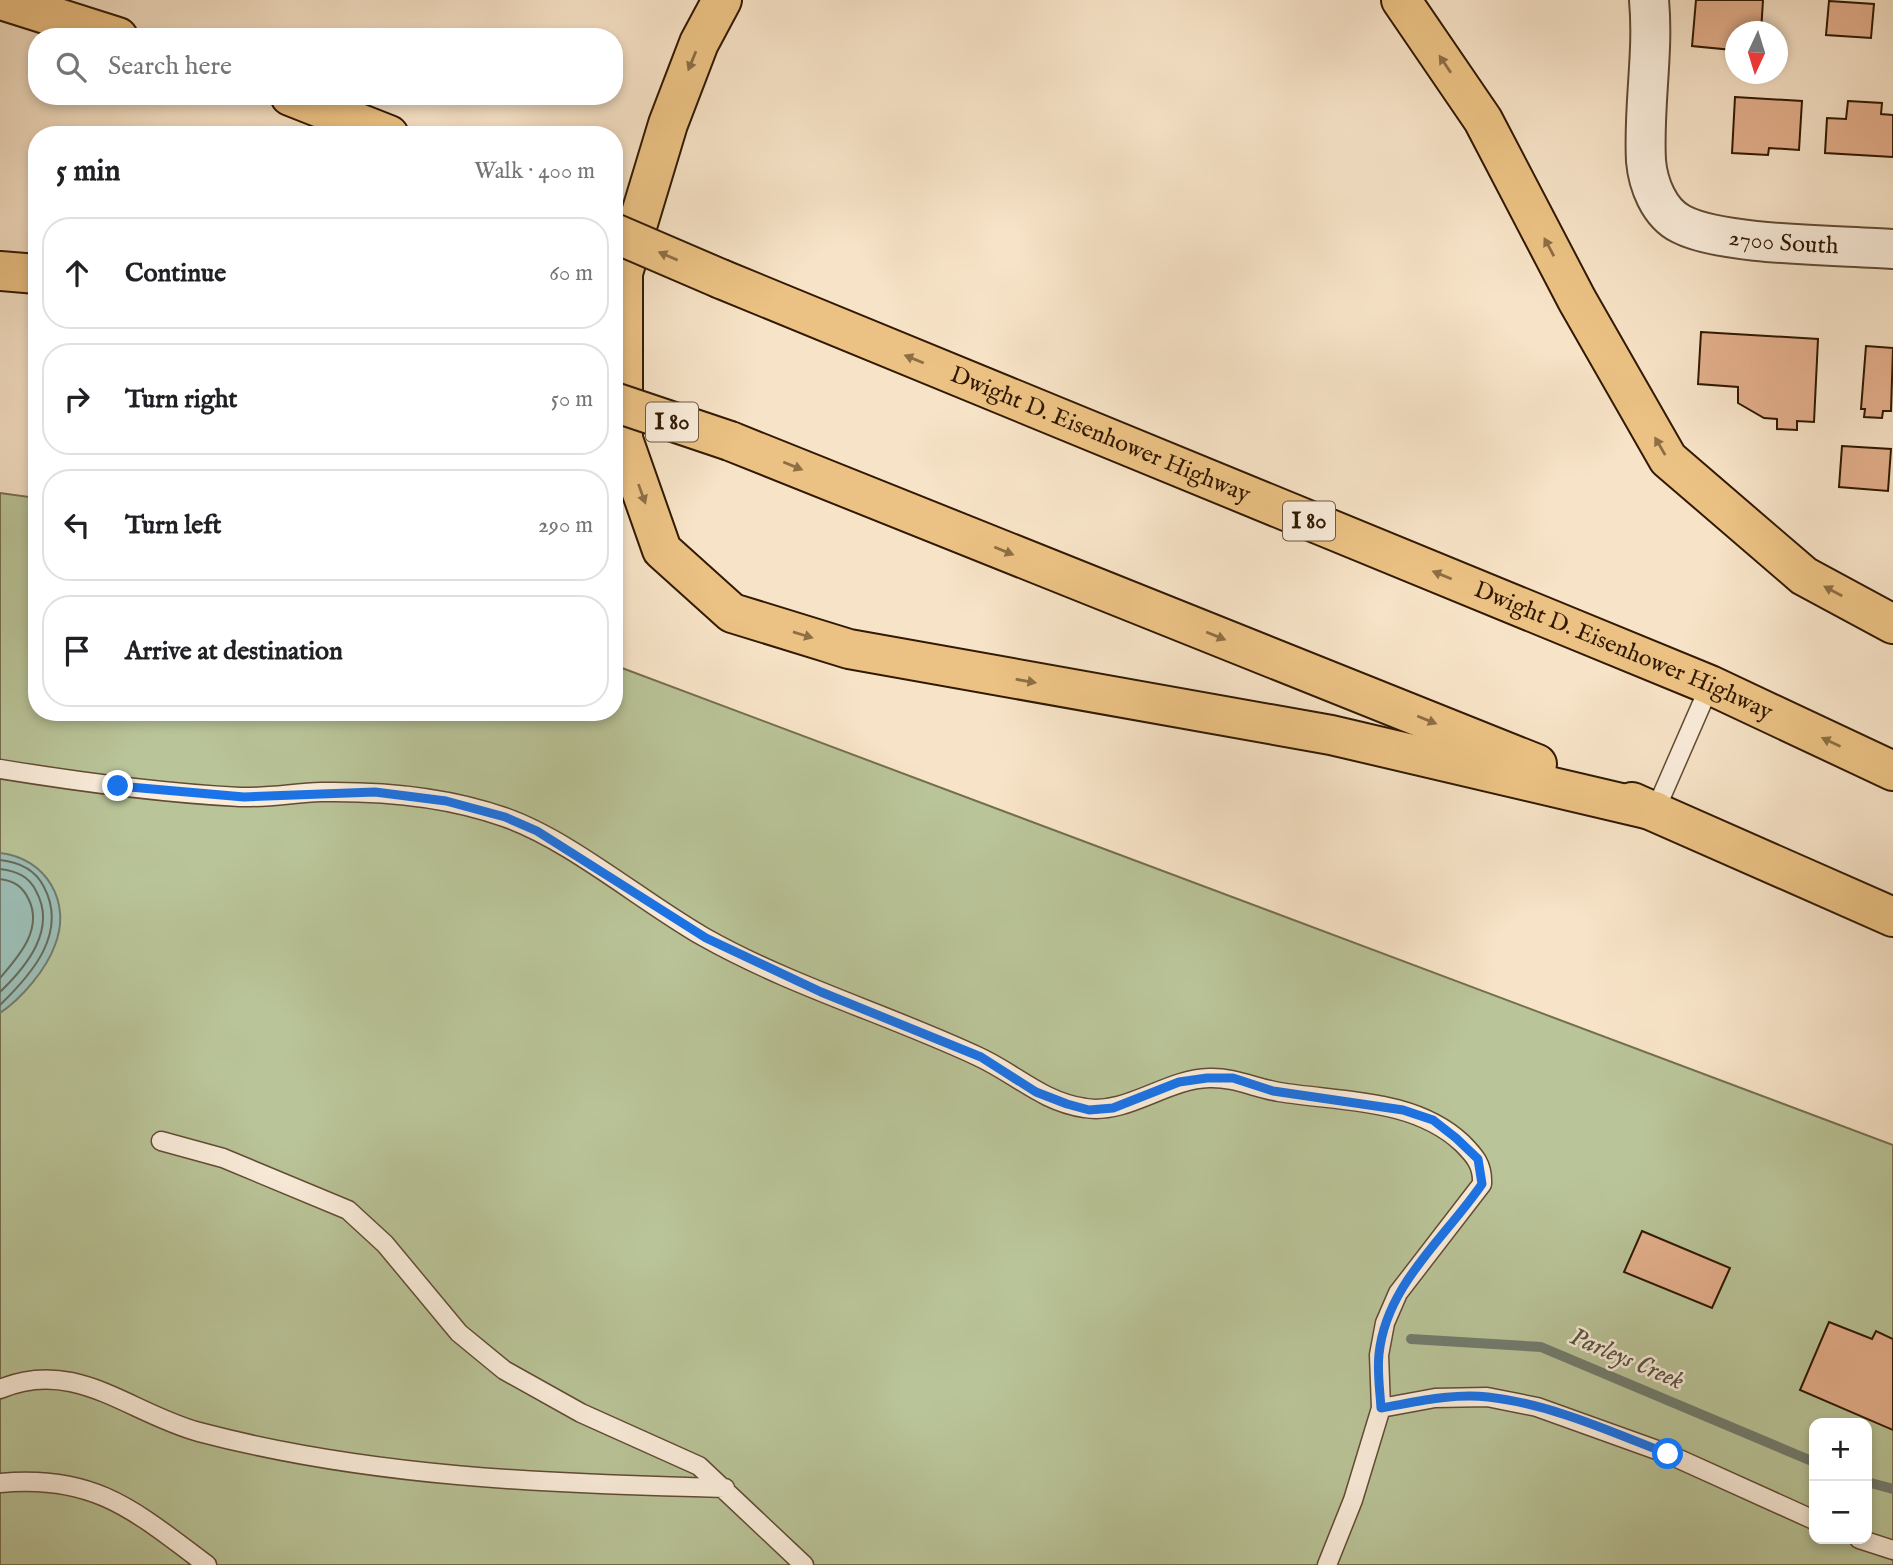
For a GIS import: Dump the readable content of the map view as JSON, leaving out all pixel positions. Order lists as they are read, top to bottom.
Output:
{
  "streets": {
    "highway": ["I 80", "Dwight D. Eisenhower Highway"],
    "street": ["2700 South"]
  },
  "water": ["Parleys Creek"],
  "north": "bottom",
  "page": {
    "search": "Search here",
    "heading": ["5 min", "Walk · 400 m"],
    "list": [
      ["Continue", "60 m"],
      ["Turn right", "50 m"],
      ["Turn left", "290 m"],
      "Arrive at destination"
    ],
    "map_buttons": ["+", "−"]
  }
}
